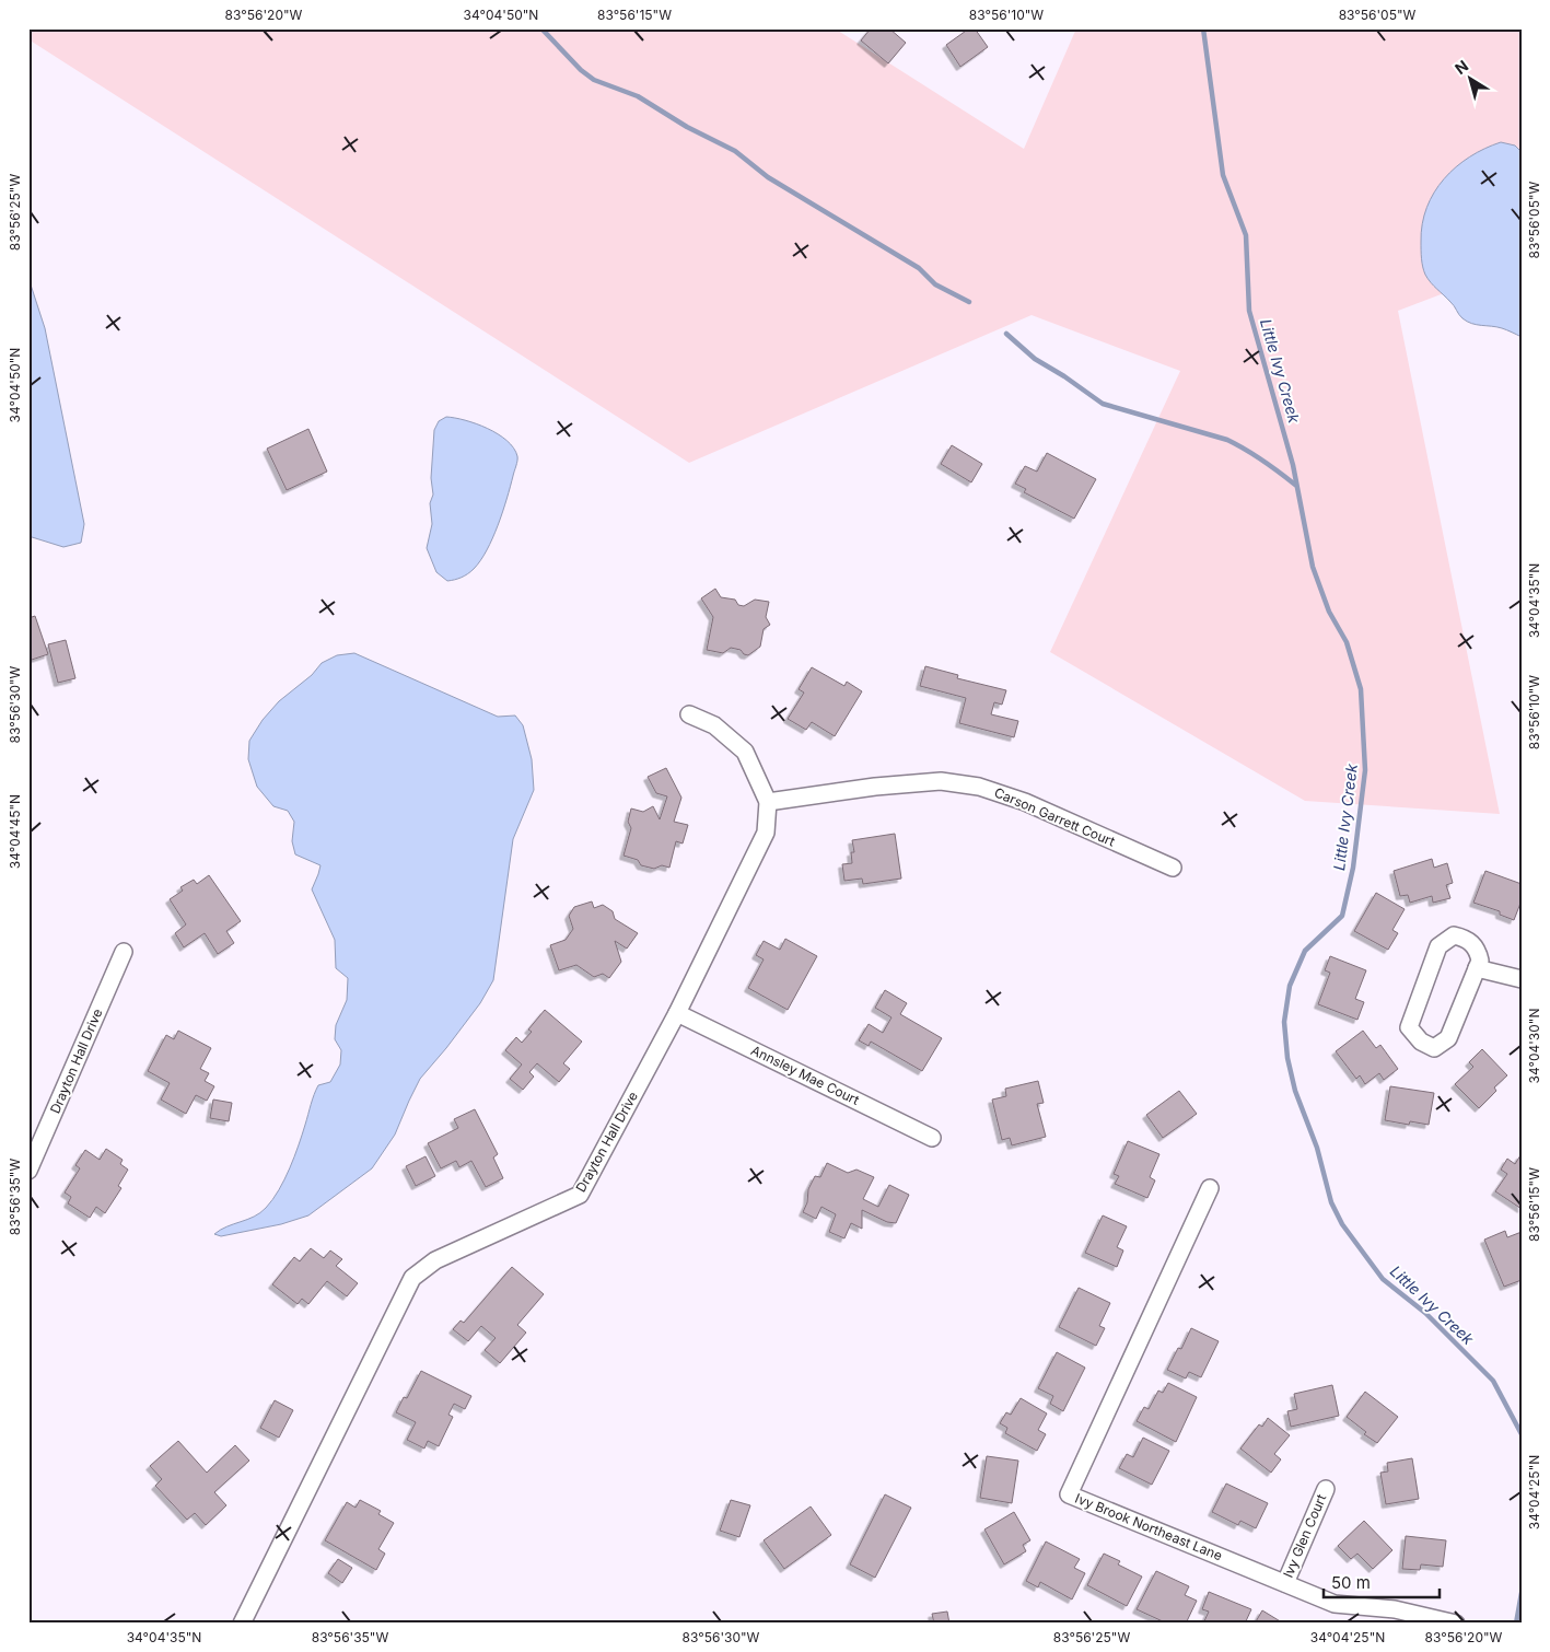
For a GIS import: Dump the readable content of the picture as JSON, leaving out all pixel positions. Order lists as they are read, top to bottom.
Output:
{
  "streets": {
    "street": [
      "Carson Garrett Court",
      "Drayton Hall Drive",
      "Annsley Mae Court",
      "Ivy Brook Northeast Lane",
      "Ivy Glen Court"
    ]
  },
  "crossings": [
    ["Carson Garrett Court", "Drayton Hall Drive"],
    ["Drayton Hall Drive", "Annsley Mae Court"],
    ["Ivy Brook Northeast Lane", "Ivy Glen Court"]
  ],
  "water": ["Little Ivy Creek"],
  "scale_bar": "50 m",
  "north": "top left",
  "coordinates": [
    "83°56'20\"W",
    "34°04'50\"N",
    "83°56'15\"W",
    "83°56'10\"W",
    "83°56'05\"W",
    "83°56'25\"W",
    "34°04'35\"N",
    "83°56'30\"W",
    "34°04'45\"N",
    "34°04'30\"N",
    "83°56'35\"W",
    "34°04'25\"N"
  ]
}
